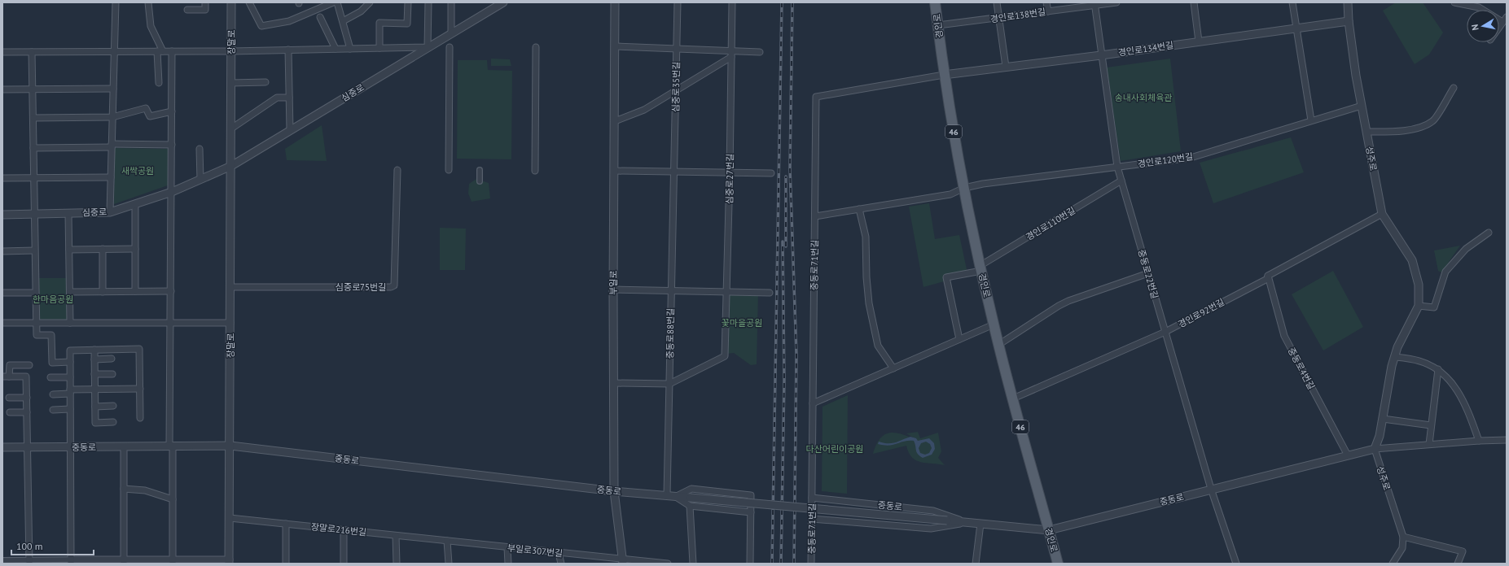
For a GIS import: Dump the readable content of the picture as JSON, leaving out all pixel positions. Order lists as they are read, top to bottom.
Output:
{
  "streets": {
    "main road": ["경인로", "46"],
    "street": [
      "경인로138번길",
      "장말로",
      "경인로134번길",
      "심중로35번길",
      "심중로",
      "성주로",
      "경인로120번길",
      "심중로27번길",
      "경인로110번길",
      "중동로71번길",
      "중동로22번길",
      "부일로",
      "심중로75번길",
      "경인로92번길",
      "중동로88번길",
      "중동로4번길",
      "중동로",
      "장말로216번길",
      "부일로307번길"
    ]
  },
  "crossings": [
    ["경인로138번길", "경인로"],
    ["경인로138번길", "중동로22번길"],
    ["경인로", "경인로134번길"],
    ["경인로", "경인로120번길"],
    ["경인로", "경인로110번길"],
    ["경인로", "중동로71번길"],
    ["경인로", "경인로92번길"],
    ["경인로", "중동로"],
    ["장말로", "심중로"],
    ["장말로", "심중로75번길"],
    ["장말로", "중동로"],
    ["장말로", "장말로216번길"],
    ["경인로134번길", "성주로"],
    ["경인로134번길", "중동로71번길"],
    ["경인로134번길", "중동로22번길"],
    ["심중로35번길", "중동로88번길"],
    ["성주로", "경인로120번길"],
    ["성주로", "경인로92번길"],
    ["성주로", "중동로"],
    ["경인로120번길", "중동로71번길"],
    ["경인로120번길", "중동로22번길"],
    ["심중로27번길", "중동로88번길"],
    ["경인로110번길", "중동로22번길"],
    ["중동로71번길", "중동로"],
    ["중동로22번길", "경인로92번길"],
    ["중동로22번길", "중동로"],
    ["부일로", "중동로"],
    ["부일로", "부일로307번길"],
    ["경인로92번길", "중동로4번길"],
    ["중동로88번길", "중동로"],
    ["중동로4번길", "중동로"],
    ["장말로216번길", "부일로307번길"]
  ],
  "parks": [
    "송내사회체육관",
    "새싹공원",
    "한마음공원",
    "꽃마을공원",
    "다산어린이공원"
  ],
  "scale_bar": "100 m",
  "north": "left"
}
